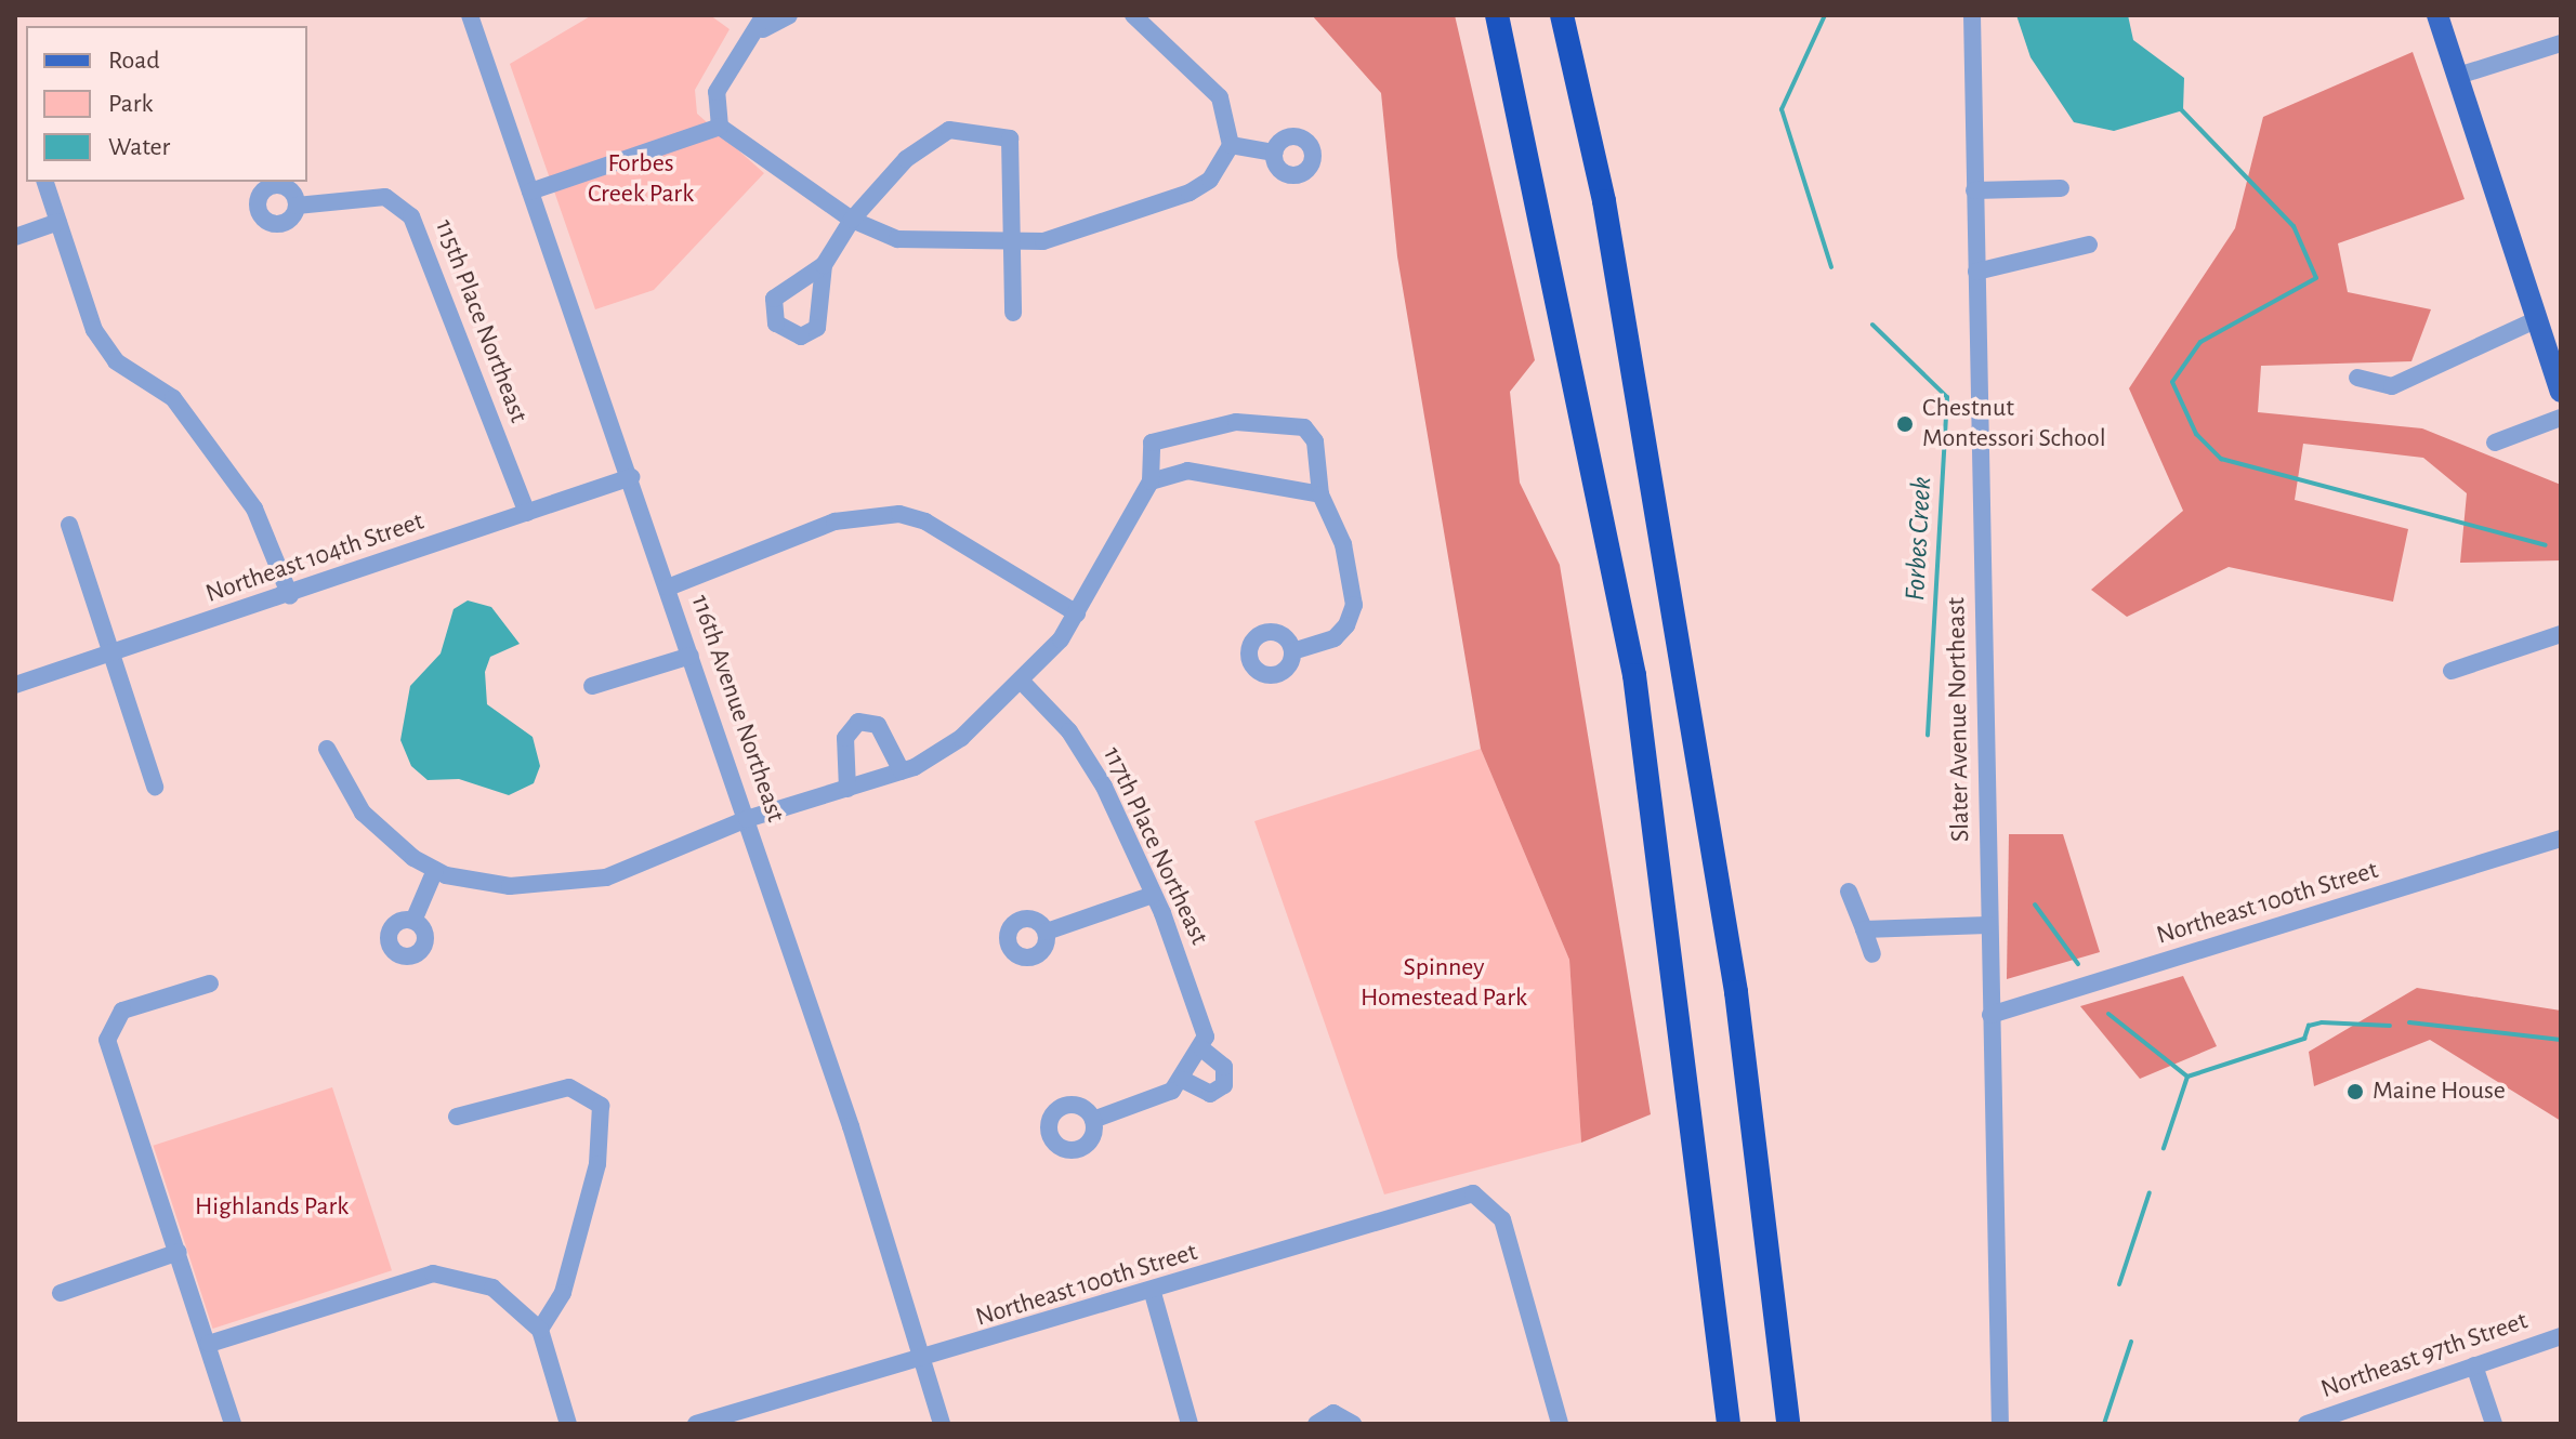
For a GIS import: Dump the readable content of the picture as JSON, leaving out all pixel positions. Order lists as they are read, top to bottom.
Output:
{
  "streets": {
    "street": [
      "115th Place Northeast",
      "Northeast 104th Street",
      "116th Avenue Northeast",
      "Slater Avenue Northeast",
      "117th Place Northeast",
      "Northeast 100th Street",
      "Northeast 97th Street"
    ]
  },
  "crossings": [
    ["115th Place Northeast", "Northeast 104th Street"],
    ["Northeast 104th Street", "116th Avenue Northeast"],
    ["116th Avenue Northeast", "Northeast 100th Street"],
    ["Slater Avenue Northeast", "Northeast 100th Street"]
  ],
  "water": ["Forbes Creek"],
  "parks": ["Forbes Creek Park", "Spinney Homestead Park", "Highlands Park"],
  "places": ["Chestnut Montessori School", "Maine House"],
  "legend": ["Road", "Park", "Water"]
}
